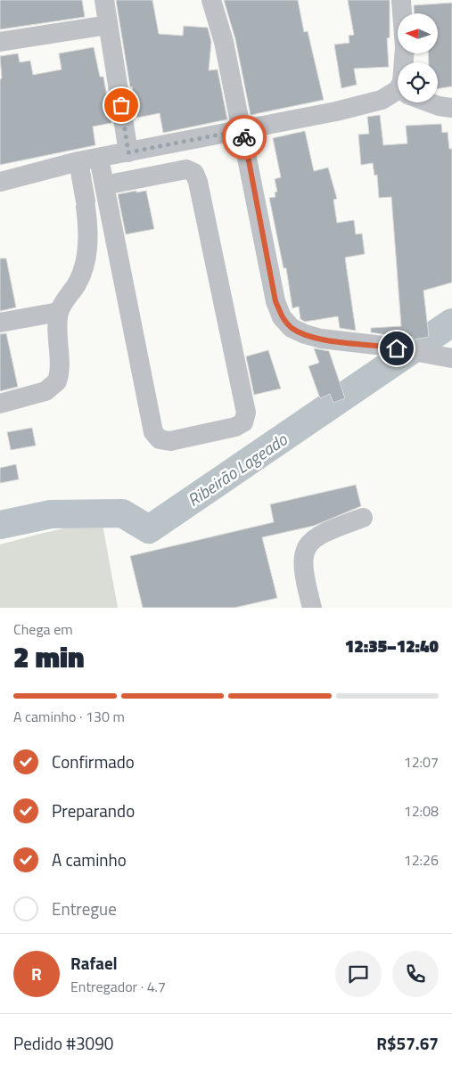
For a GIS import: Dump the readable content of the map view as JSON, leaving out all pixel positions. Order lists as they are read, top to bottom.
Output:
{
  "water": ["Ribeirão Lageado"],
  "north": "left",
  "page": {
    "heading": ["2 min", "Chega em", "12:35–12:40"],
    "panel": [
      "Rafael",
      "Entregador · 4.7",
      "Pedido #3090",
      "R$57.67"
    ],
    "bar": "A caminho · 130 m",
    "list": [
      ["Confirmado", "12:07"],
      ["Preparando", "12:08"],
      ["A caminho", "12:26"],
      "Entregue"
    ],
    "round": "R"
  }
}
